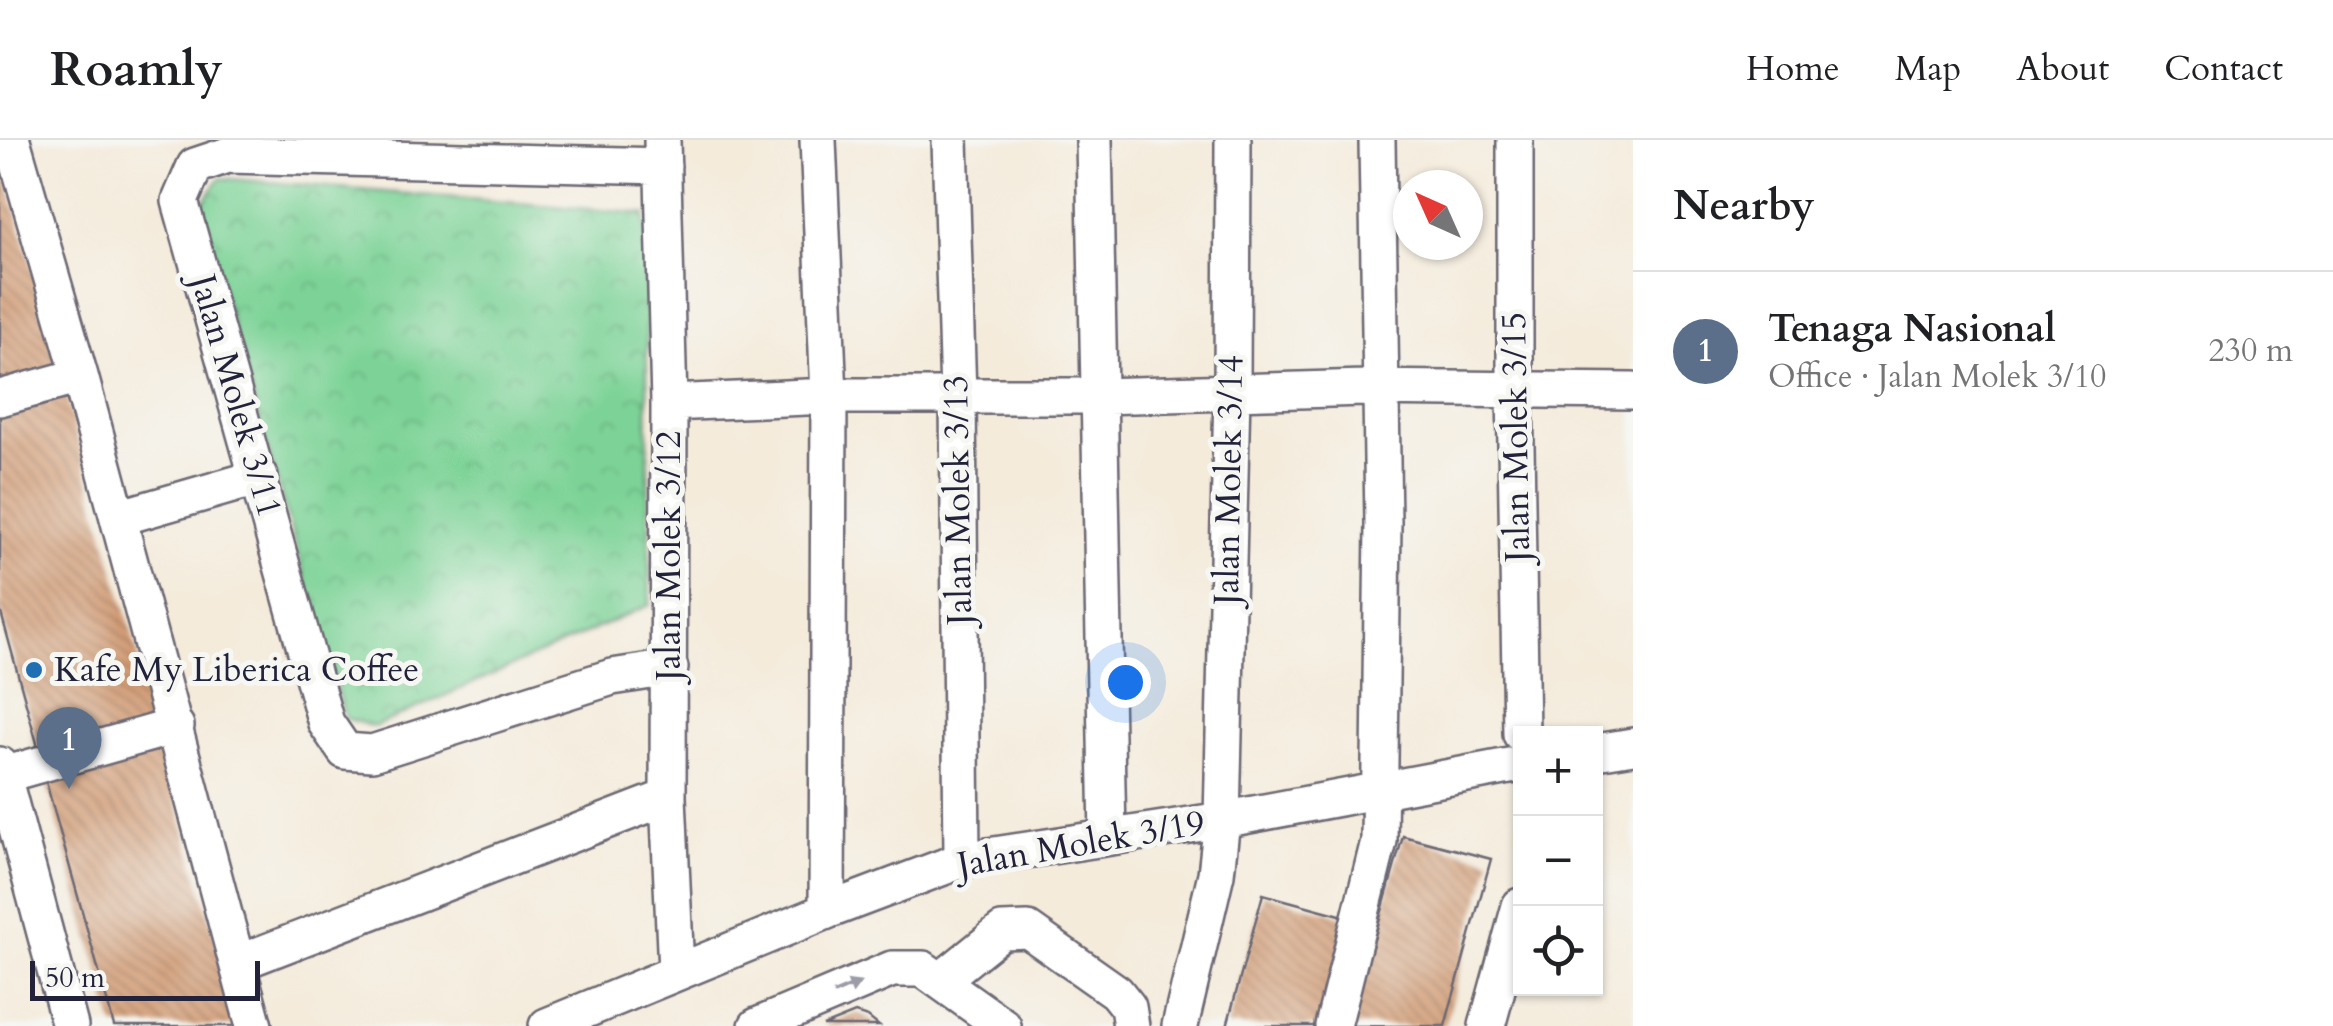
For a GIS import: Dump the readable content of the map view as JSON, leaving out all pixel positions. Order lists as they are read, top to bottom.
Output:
{
  "streets": {
    "street": [
      "Jalan Molek 3/11",
      "Jalan Molek 3/15",
      "Jalan Molek 3/14",
      "Jalan Molek 3/13",
      "Jalan Molek 3/12",
      "Jalan Molek 3/19"
    ]
  },
  "crossings": [
    ["Jalan Molek 3/11", "Jalan Molek 3/12"],
    ["Jalan Molek 3/14", "Jalan Molek 3/19"],
    ["Jalan Molek 3/13", "Jalan Molek 3/19"],
    ["Jalan Molek 3/12", "Jalan Molek 3/19"]
  ],
  "places": ["Kafe My Liberica Coffee"],
  "scale_bar": "50 m",
  "north": "top left",
  "page": {
    "header": "Roamly",
    "nav": [
      "Home",
      "Map",
      "About",
      "Contact"
    ],
    "heading": "Nearby",
    "list": [
      {
        "mark": "1",
        "name": "Tenaga Nasional",
        "note": "Office · Jalan Molek 3/10",
        "value": "230 m"
      }
    ],
    "pins": "1",
    "map_buttons": ["+", "−"],
    "scale": "50 m"
  }
}
